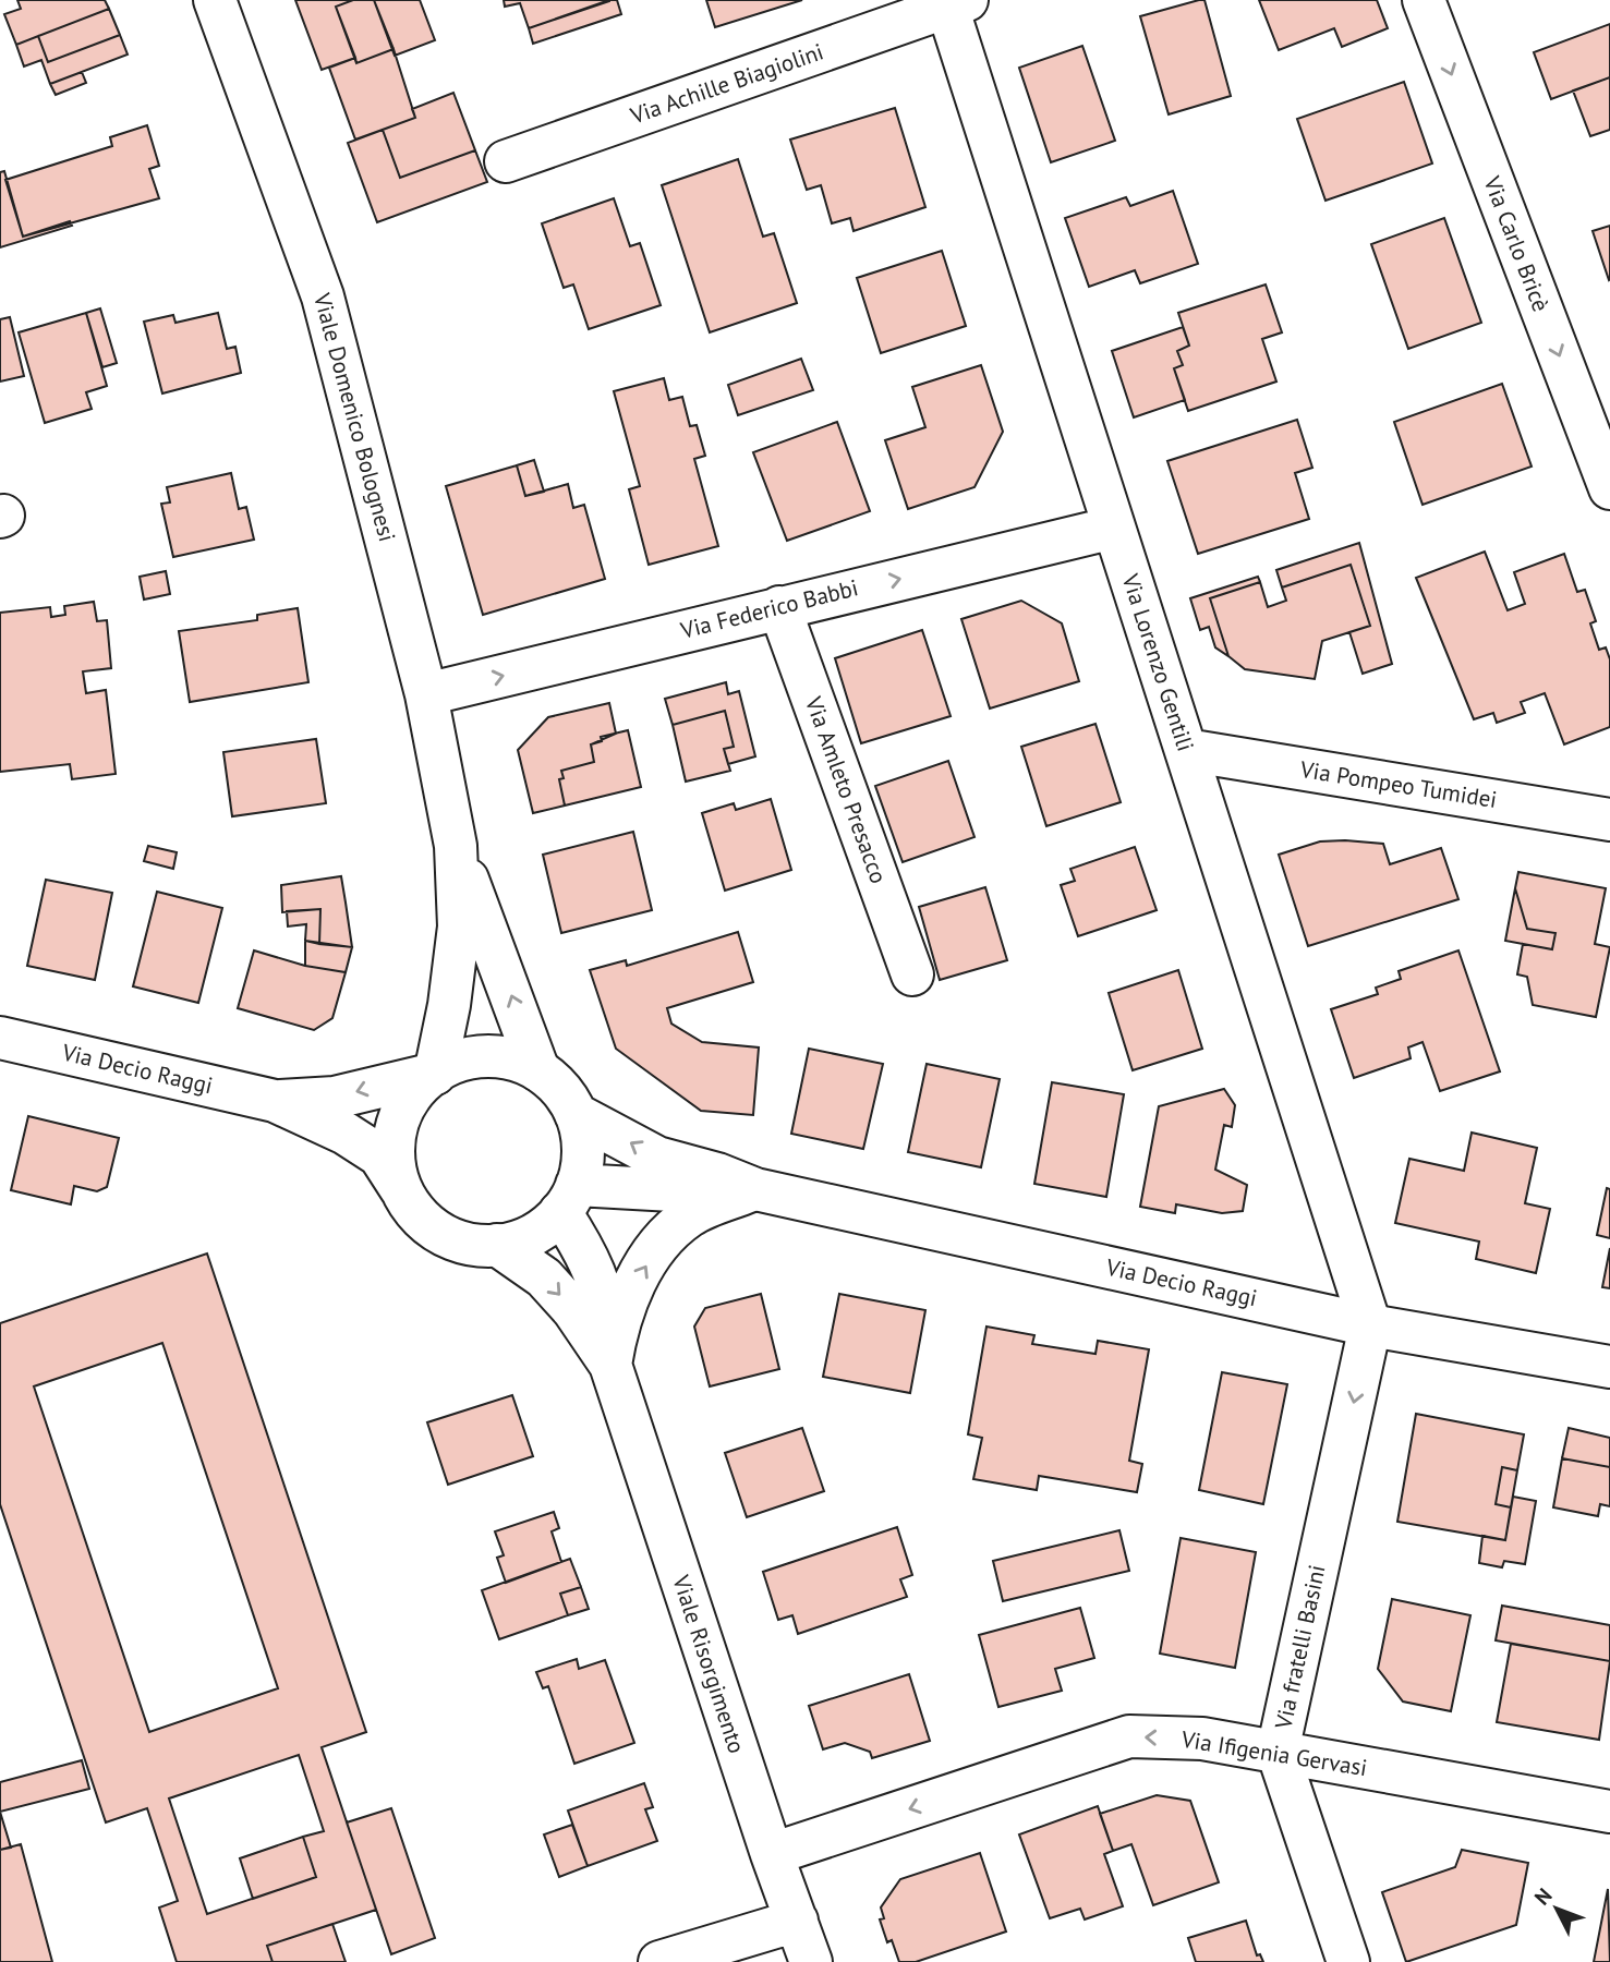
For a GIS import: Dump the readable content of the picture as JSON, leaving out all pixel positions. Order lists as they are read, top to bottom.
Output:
{
  "streets": {
    "street": [
      "Via Achille Biagiolini",
      "Via Carlo Bricè",
      "Viale Domenico Bolognesi",
      "Via Federico Babbi",
      "Via Lorenzo Gentili",
      "Via Pompeo Tumidei",
      "Via Amleto Presacco",
      "Via Decio Raggi",
      "Via fratelli Basini",
      "Viale Risorgimento",
      "Via Ifigenia Gervasi"
    ]
  },
  "crossings": [
    ["Via Achille Biagiolini", "Via Lorenzo Gentili"],
    ["Viale Domenico Bolognesi", "Via Federico Babbi"],
    ["Viale Domenico Bolognesi", "Via Decio Raggi"],
    ["Viale Domenico Bolognesi", "Viale Risorgimento"],
    ["Via Federico Babbi", "Via Lorenzo Gentili"],
    ["Via Federico Babbi", "Via Amleto Presacco"],
    ["Via Lorenzo Gentili", "Via Pompeo Tumidei"],
    ["Via Lorenzo Gentili", "Via Decio Raggi"],
    ["Via Lorenzo Gentili", "Via fratelli Basini"],
    ["Via Decio Raggi", "Via fratelli Basini"],
    ["Via Decio Raggi", "Viale Risorgimento"],
    ["Via fratelli Basini", "Via Ifigenia Gervasi"],
    ["Viale Risorgimento", "Via Ifigenia Gervasi"]
  ],
  "one_way": [
    "Via Carlo Bricè",
    "Via Federico Babbi",
    "Via fratelli Basini",
    "Via Ifigenia Gervasi"
  ],
  "north": "top left"
}
